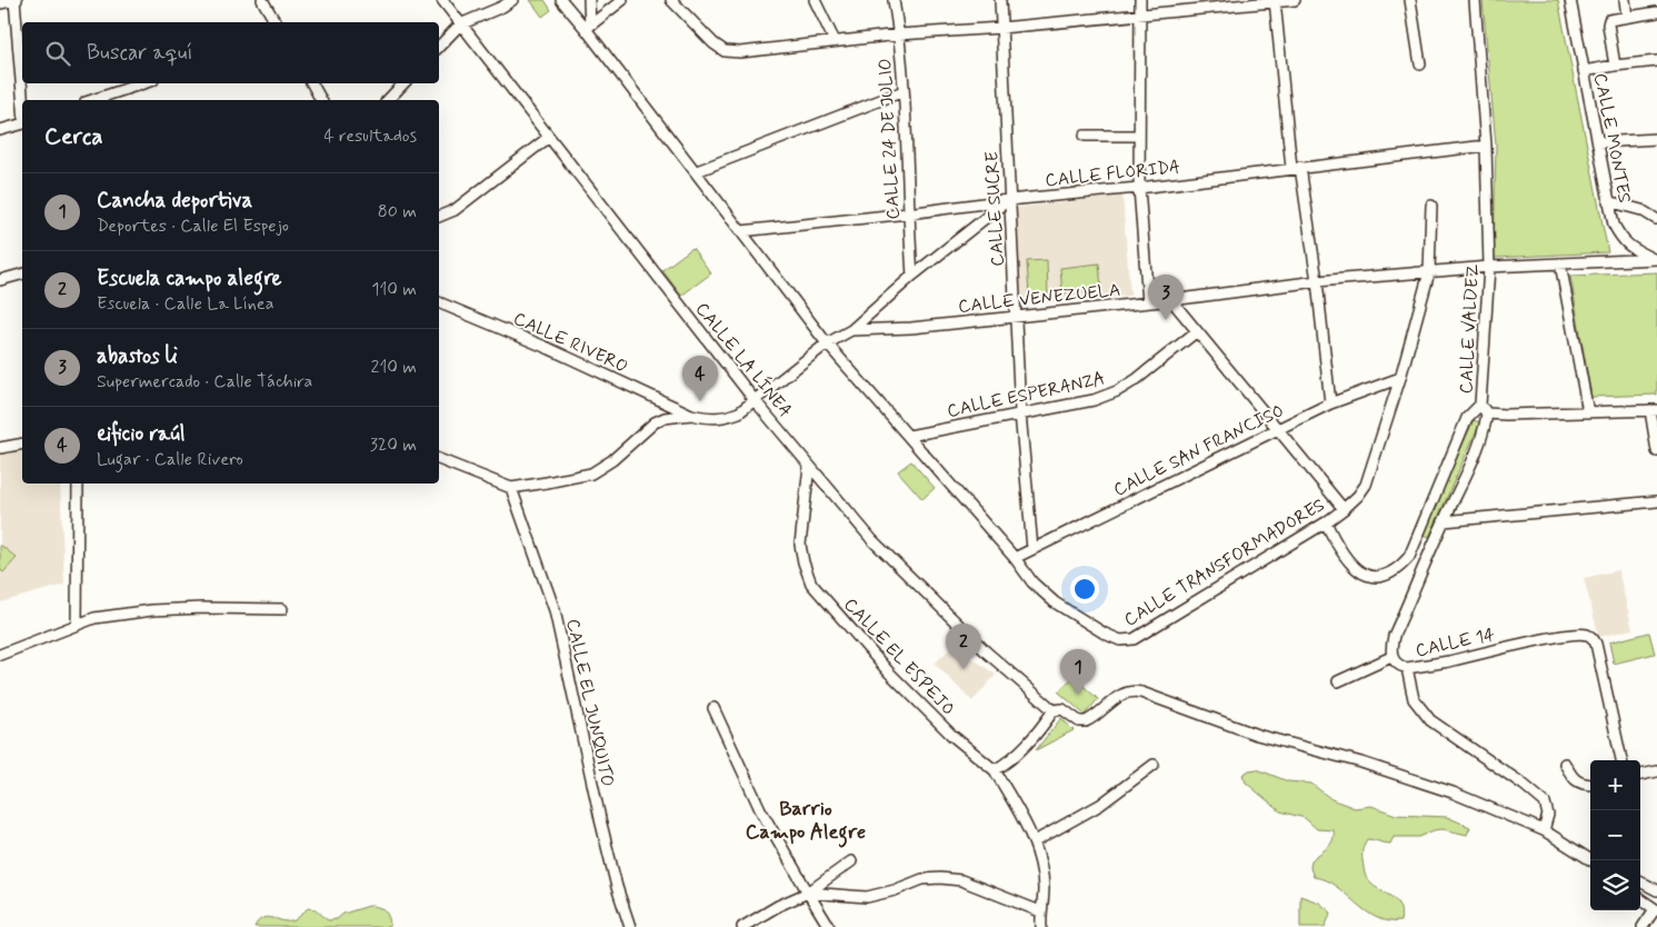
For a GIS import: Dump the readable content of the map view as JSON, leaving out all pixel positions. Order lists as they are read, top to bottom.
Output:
{
  "streets": {
    "street": [
      "CALLE MONTES",
      "CALLE 24 DE JULIO",
      "CALLE FLORIDA",
      "CALLE SUCRE",
      "CALLE VENEZUELA",
      "CALLE VALDEZ",
      "CALLE RIVERO",
      "CALLE LA LÍNEA",
      "CALLE ESPERANZA",
      "CALLE SAN FRANCISO",
      "CALLE TRANSFORMADORES",
      "CALLE 14",
      "CALLE EL ESPEJO",
      "CALLE EL JUNQUITO"
    ]
  },
  "crossings": [
    ["CALLE MONTES", "CALLE VENEZUELA"],
    ["CALLE 24 DE JULIO", "CALLE FLORIDA"],
    ["CALLE FLORIDA", "CALLE SUCRE"],
    ["CALLE FLORIDA", "CALLE VALDEZ"],
    ["CALLE SUCRE", "CALLE VENEZUELA"],
    ["CALLE SUCRE", "CALLE ESPERANZA"],
    ["CALLE SUCRE", "CALLE SAN FRANCISO"],
    ["CALLE VENEZUELA", "CALLE VALDEZ"],
    ["CALLE VENEZUELA", "CALLE RIVERO"],
    ["CALLE VENEZUELA", "CALLE LA LÍNEA"],
    ["CALLE VENEZUELA", "CALLE TRANSFORMADORES"],
    ["CALLE VALDEZ", "CALLE TRANSFORMADORES"],
    ["CALLE VALDEZ", "CALLE 14"],
    ["CALLE LA LÍNEA", "CALLE EL ESPEJO"],
    ["CALLE ESPERANZA", "CALLE TRANSFORMADORES"],
    ["CALLE SAN FRANCISO", "CALLE TRANSFORMADORES"]
  ],
  "districts": ["Barrio Campo Alegre"],
  "page": {
    "search": "Buscar aquí",
    "heading": ["Cerca", "4 resultados"],
    "list": [
      {
        "mark": "1",
        "name": "Cancha deportiva",
        "note": "Deportes · Calle El Espejo",
        "value": "80 m"
      },
      {
        "mark": "2",
        "name": "Escuela campo alegre",
        "note": "Escuela · Calle La Línea",
        "value": "110 m"
      },
      {
        "mark": "3",
        "name": "abastos li",
        "note": "Supermercado · Calle Táchira",
        "value": "210 m"
      },
      {
        "mark": "4",
        "name": "eificio raúl",
        "note": "Lugar · Calle Rivero",
        "value": "320 m"
      }
    ],
    "pins": [
      "3",
      "4",
      "2",
      "1"
    ],
    "map_buttons": ["+", "−"]
  }
}
